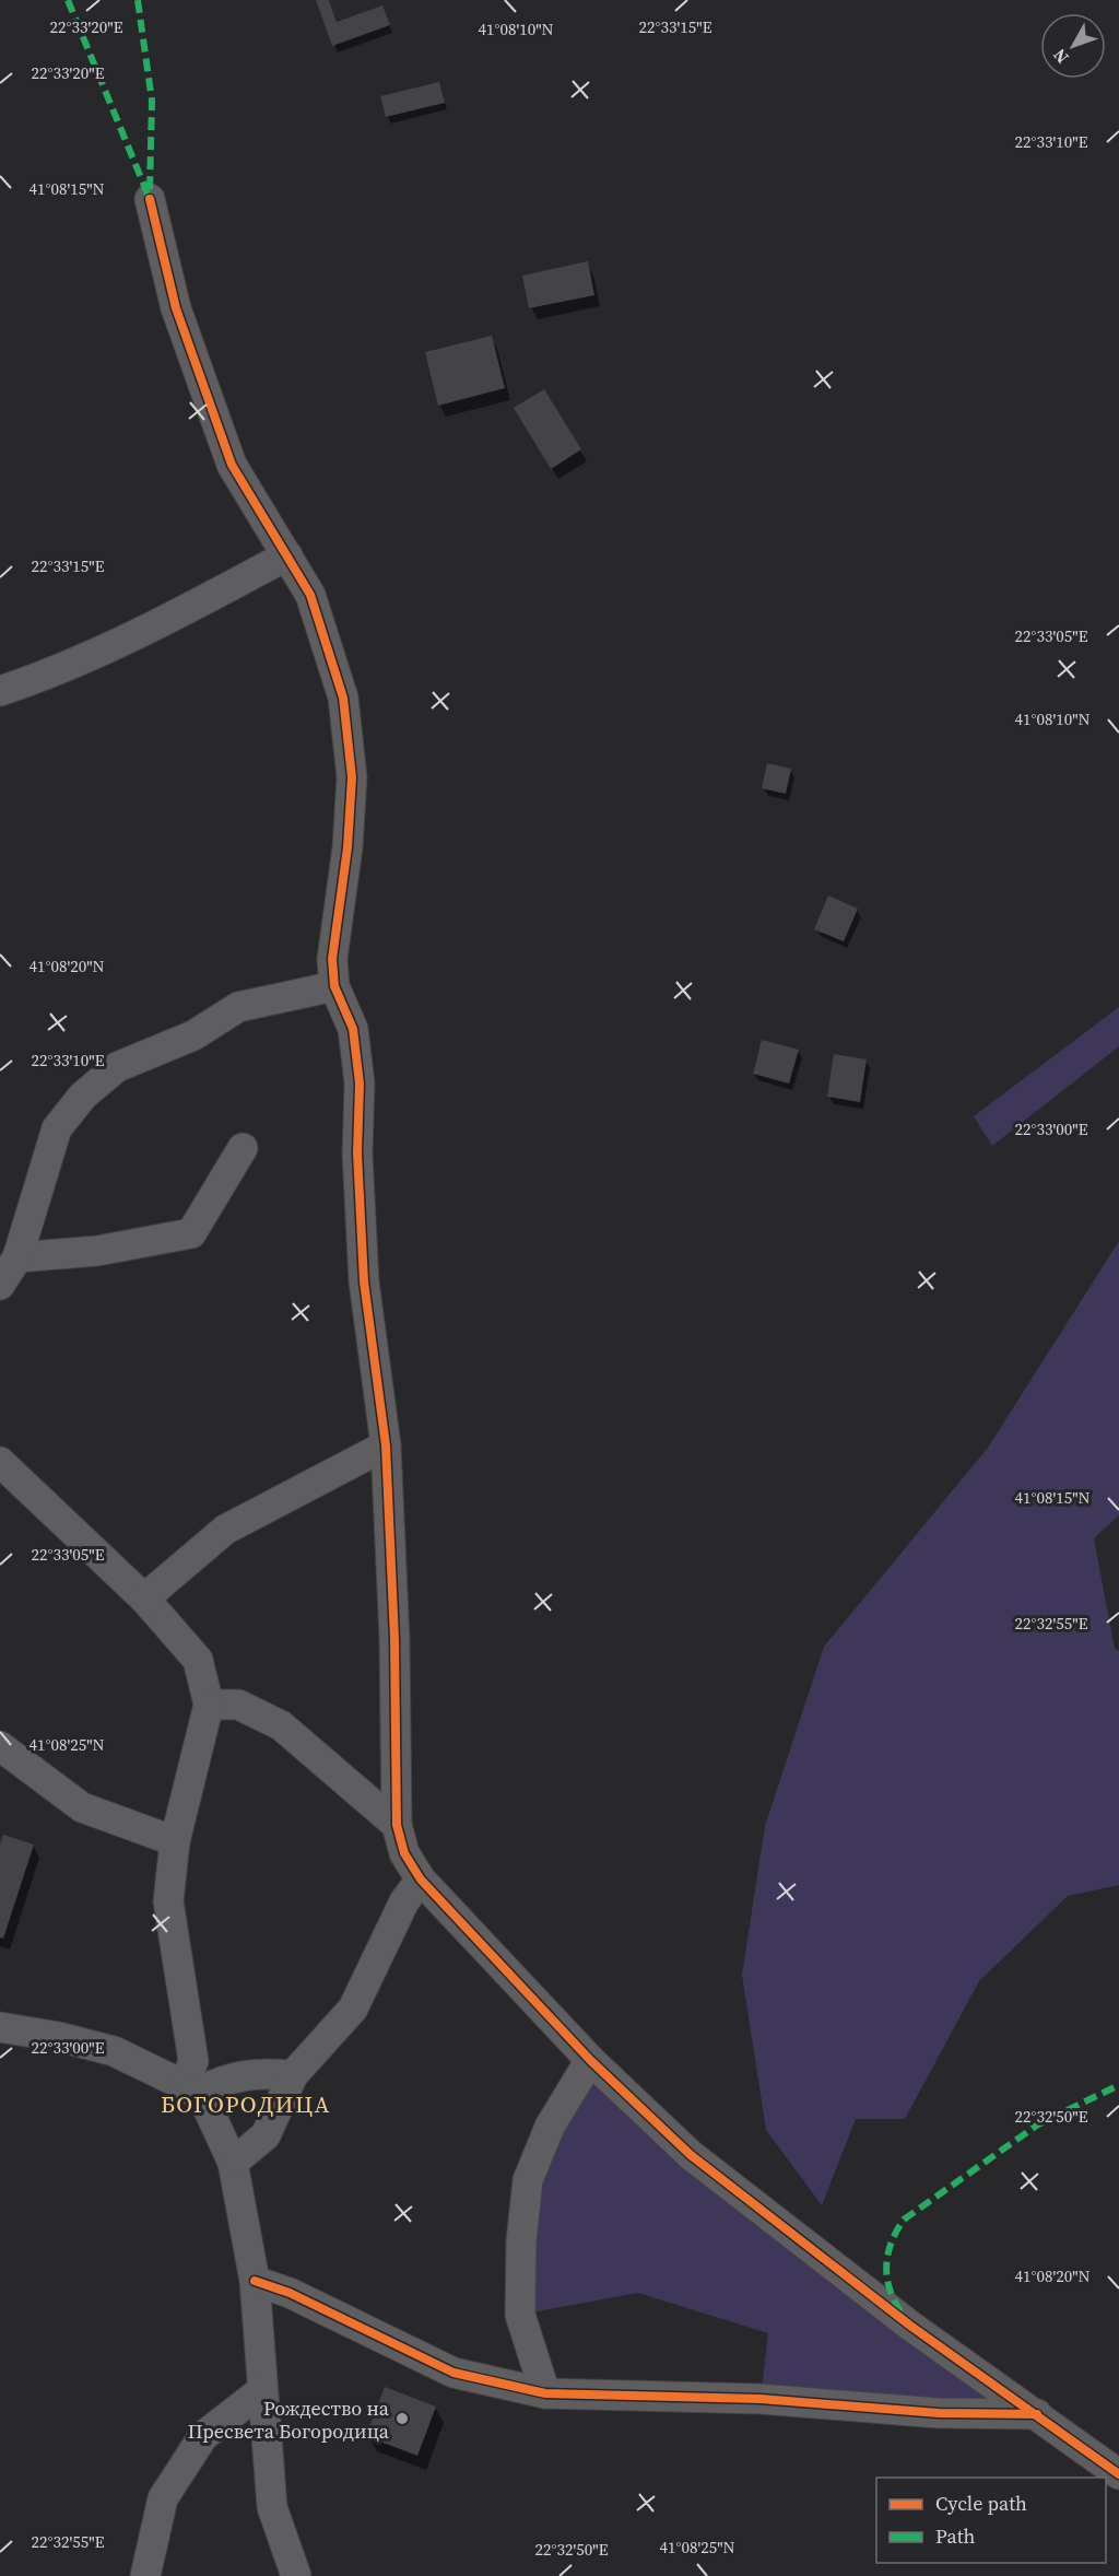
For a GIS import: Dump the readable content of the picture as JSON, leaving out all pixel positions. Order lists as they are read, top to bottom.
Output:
{
  "districts": ["БОГОРОДИЦА"],
  "places": ["Рождество на Пресвета Богородица"],
  "legend": ["Cycle path", "Path"],
  "north": "bottom left",
  "coordinates": [
    "22°33'20\"E",
    "22°33'15\"E",
    "41°08'10\"N",
    "22°33'10\"E",
    "41°08'15\"N",
    "22°33'05\"E",
    "41°08'20\"N",
    "22°33'00\"E",
    "22°32'55\"E",
    "41°08'25\"N",
    "22°32'50\"E"
  ]
}
